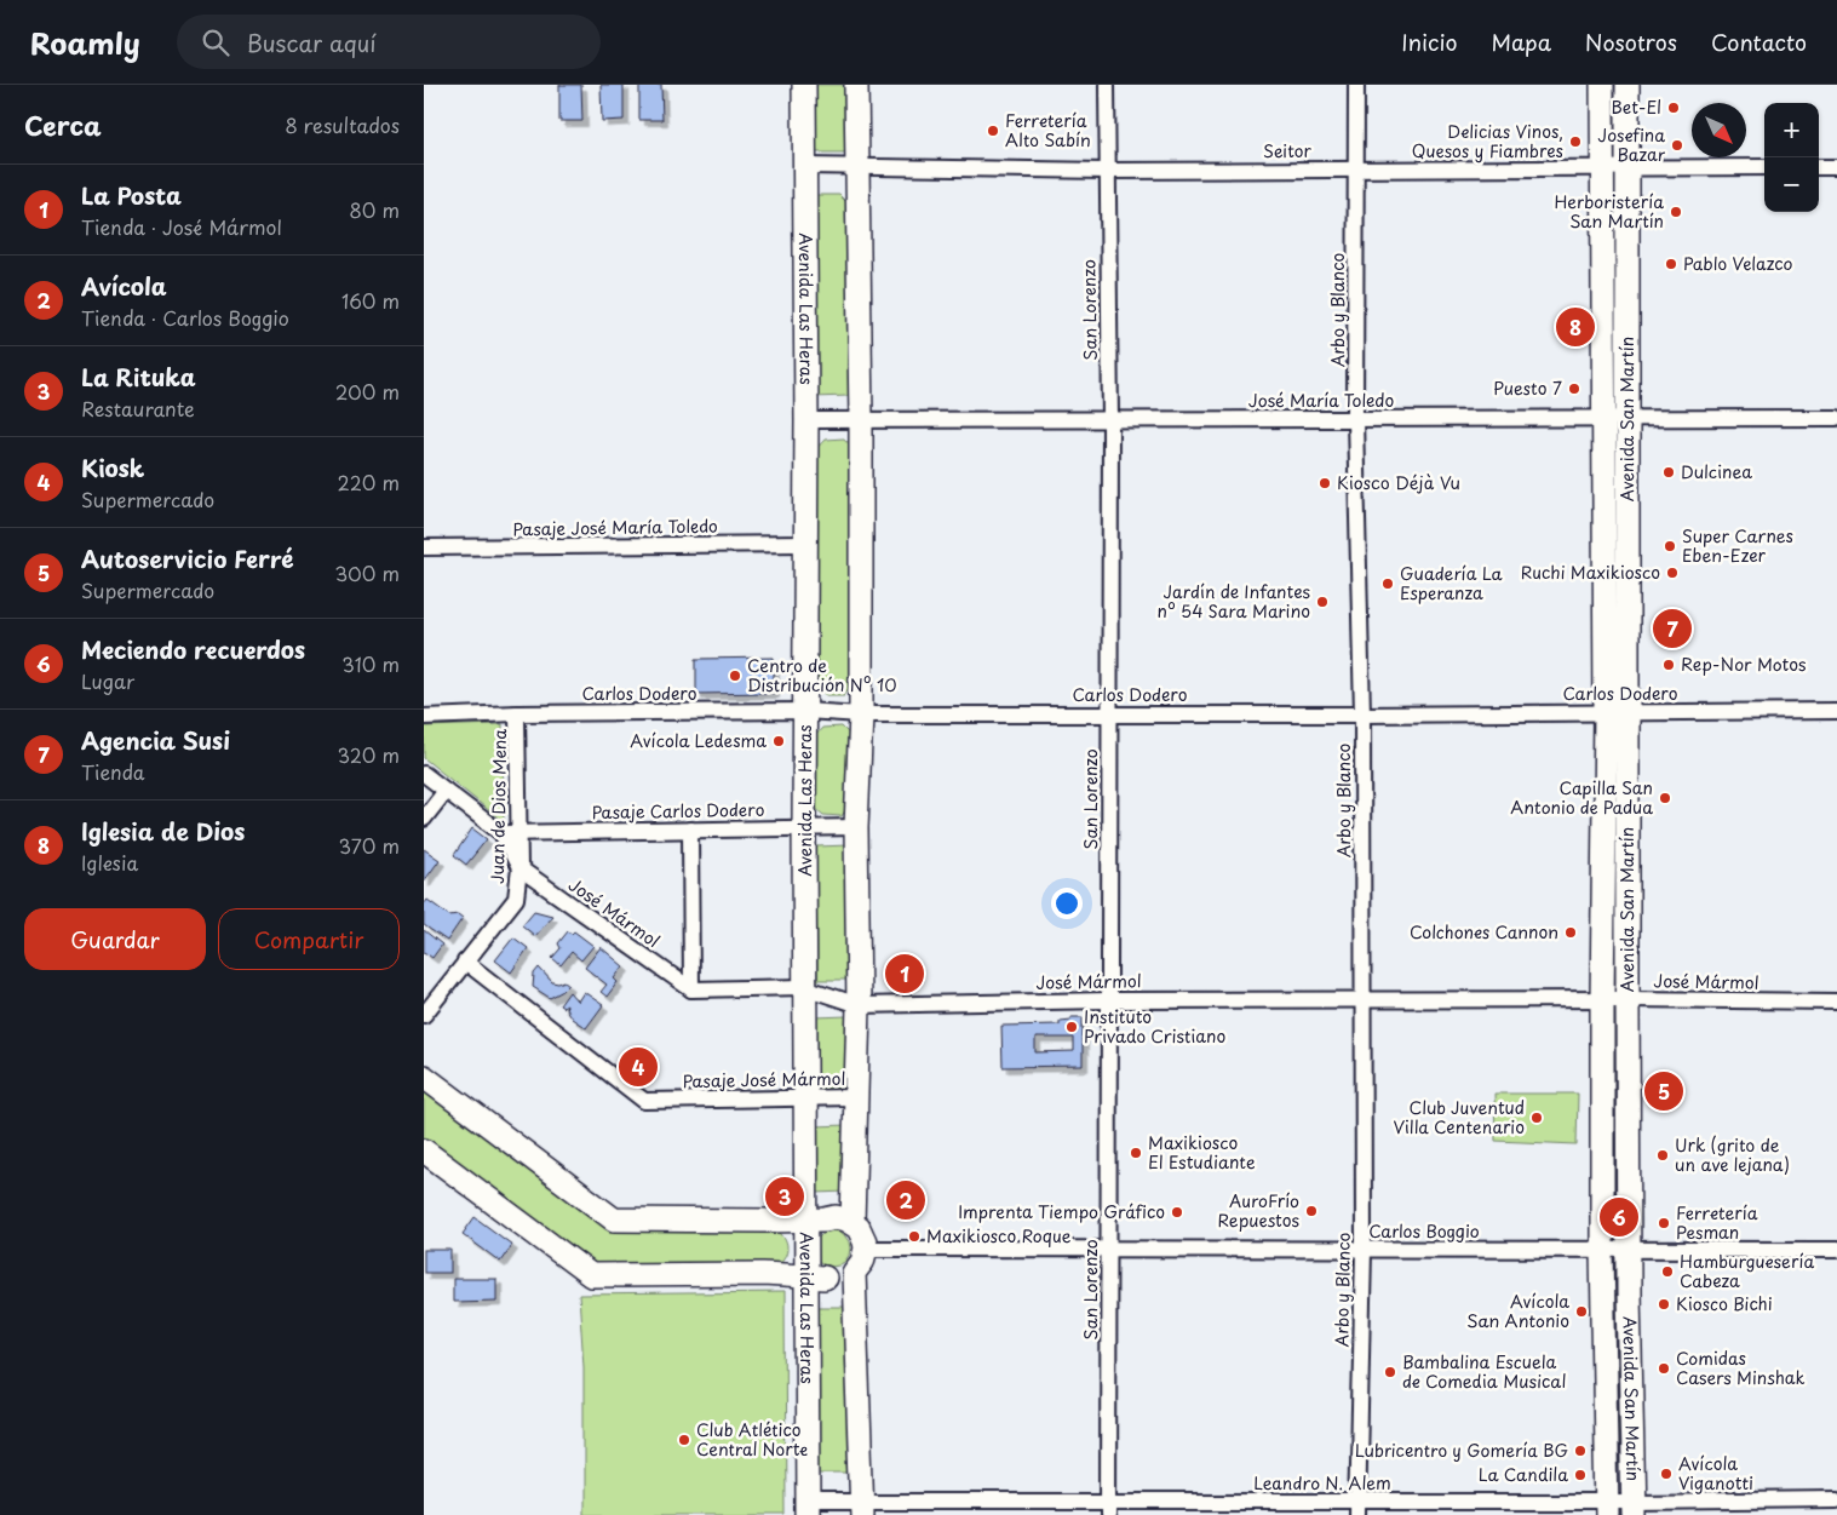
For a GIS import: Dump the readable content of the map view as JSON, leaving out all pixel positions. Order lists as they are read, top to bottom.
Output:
{
  "streets": {
    "main road": ["Avenida Las Heras", "Avenida San Martín"],
    "street": [
      "Seitor",
      "San Lorenzo",
      "Arbo y Blanco",
      "José María Toledo",
      "Pasaje José María Toledo",
      "Carlos Dodero",
      "Juan de Dios Mena",
      "Pasaje Carlos Dodero",
      "José Mármol",
      "Pasaje José Mármol",
      "Carlos Boggio",
      "Leandro N. Alem"
    ]
  },
  "crossings": [
    ["Seitor", "Avenida Las Heras"],
    ["Seitor", "San Lorenzo"],
    ["Seitor", "Arbo y Blanco"],
    ["Seitor", "Avenida San Martín"],
    ["Avenida Las Heras", "José María Toledo"],
    ["Avenida Las Heras", "Pasaje José María Toledo"],
    ["Avenida Las Heras", "Carlos Dodero"],
    ["Avenida Las Heras", "Pasaje Carlos Dodero"],
    ["Avenida Las Heras", "José Mármol"],
    ["Avenida Las Heras", "Pasaje José Mármol"],
    ["Avenida Las Heras", "Leandro N. Alem"],
    ["San Lorenzo", "José María Toledo"],
    ["San Lorenzo", "Carlos Dodero"],
    ["San Lorenzo", "José Mármol"],
    ["San Lorenzo", "Carlos Boggio"],
    ["San Lorenzo", "Leandro N. Alem"],
    ["Arbo y Blanco", "José María Toledo"],
    ["Arbo y Blanco", "Carlos Dodero"],
    ["Arbo y Blanco", "José Mármol"],
    ["Arbo y Blanco", "Carlos Boggio"],
    ["Arbo y Blanco", "Leandro N. Alem"],
    ["José María Toledo", "Avenida San Martín"],
    ["Avenida San Martín", "Carlos Dodero"],
    ["Avenida San Martín", "José Mármol"],
    ["Avenida San Martín", "Carlos Boggio"],
    ["Avenida San Martín", "Leandro N. Alem"],
    ["Carlos Dodero", "Juan de Dios Mena"],
    ["Juan de Dios Mena", "Pasaje Carlos Dodero"],
    ["Juan de Dios Mena", "José Mármol"],
    ["Juan de Dios Mena", "Pasaje José Mármol"],
    ["Pasaje Carlos Dodero", "José Mármol"]
  ],
  "places": [
    "Bet-El",
    "Ferretería Alto Sabín",
    "Delicias Vinos, Quesos y Fiambres",
    "Josefina Bazar",
    "Herboristería San Martín",
    "Pablo Velazco",
    "Puesto 7",
    "Dulcinea",
    "Kiosco Déjà Vu",
    "Super Carnes Eben-Ezer",
    "Ruchi Maxikiosco",
    "Guadería La Esperanza",
    "Jardín de Infantes nº 54 Sara Marino",
    "Rep-Nor Motos",
    "Centro de Distribución Nº 10",
    "Avícola Ledesma",
    "Capilla San Antonio de Padua",
    "Colchones Cannon",
    "Instituto Privado Cristiano",
    "Club Juventud Villa Centenario",
    "Maxikiosco El Estudiante",
    "Urk (grito de un ave lejana)",
    "AuroFrío Repuestos",
    "Imprenta Tiempo Gráfico",
    "Ferretería Pesman",
    "Maxikiosco Roque",
    "Hamburguesería Cabeza",
    "Kiosco Bichi",
    "Avícola San Antonio",
    "Comidas Casers Minshak",
    "Bambalina Escuela de Comedia Musical",
    "Club Atlético Central Norte",
    "Lubricentro y Gomería BG",
    "Avícola Viganotti",
    "La Candila"
  ],
  "north": "bottom right",
  "page": {
    "header": "Roamly",
    "search": "Buscar aquí",
    "nav": [
      "Inicio",
      "Mapa",
      "Nosotros",
      "Contacto"
    ],
    "heading": ["Cerca", "8 resultados"],
    "map_buttons": ["+", "−"],
    "list": [
      {
        "mark": "1",
        "name": "La Posta",
        "note": "Tienda · José Mármol",
        "value": "80 m"
      },
      {
        "mark": "2",
        "name": "Avícola",
        "note": "Tienda · Carlos Boggio",
        "value": "160 m"
      },
      {
        "mark": "3",
        "name": "La Rituka",
        "note": "Restaurante",
        "value": "200 m"
      },
      {
        "mark": "4",
        "name": "Kiosk",
        "note": "Supermercado",
        "value": "220 m"
      },
      {
        "mark": "5",
        "name": "Autoservicio Ferré",
        "note": "Supermercado",
        "value": "300 m"
      },
      {
        "mark": "6",
        "name": "Meciendo recuerdos",
        "note": "Lugar",
        "value": "310 m"
      },
      {
        "mark": "7",
        "name": "Agencia Susi",
        "note": "Tienda",
        "value": "320 m"
      },
      {
        "mark": "8",
        "name": "Iglesia de Dios",
        "note": "Iglesia",
        "value": "370 m"
      }
    ],
    "pins": [
      "8",
      "7",
      "1",
      "4",
      "5",
      "3",
      "2",
      "6"
    ],
    "buttons": ["Guardar", "Compartir"]
  }
}
